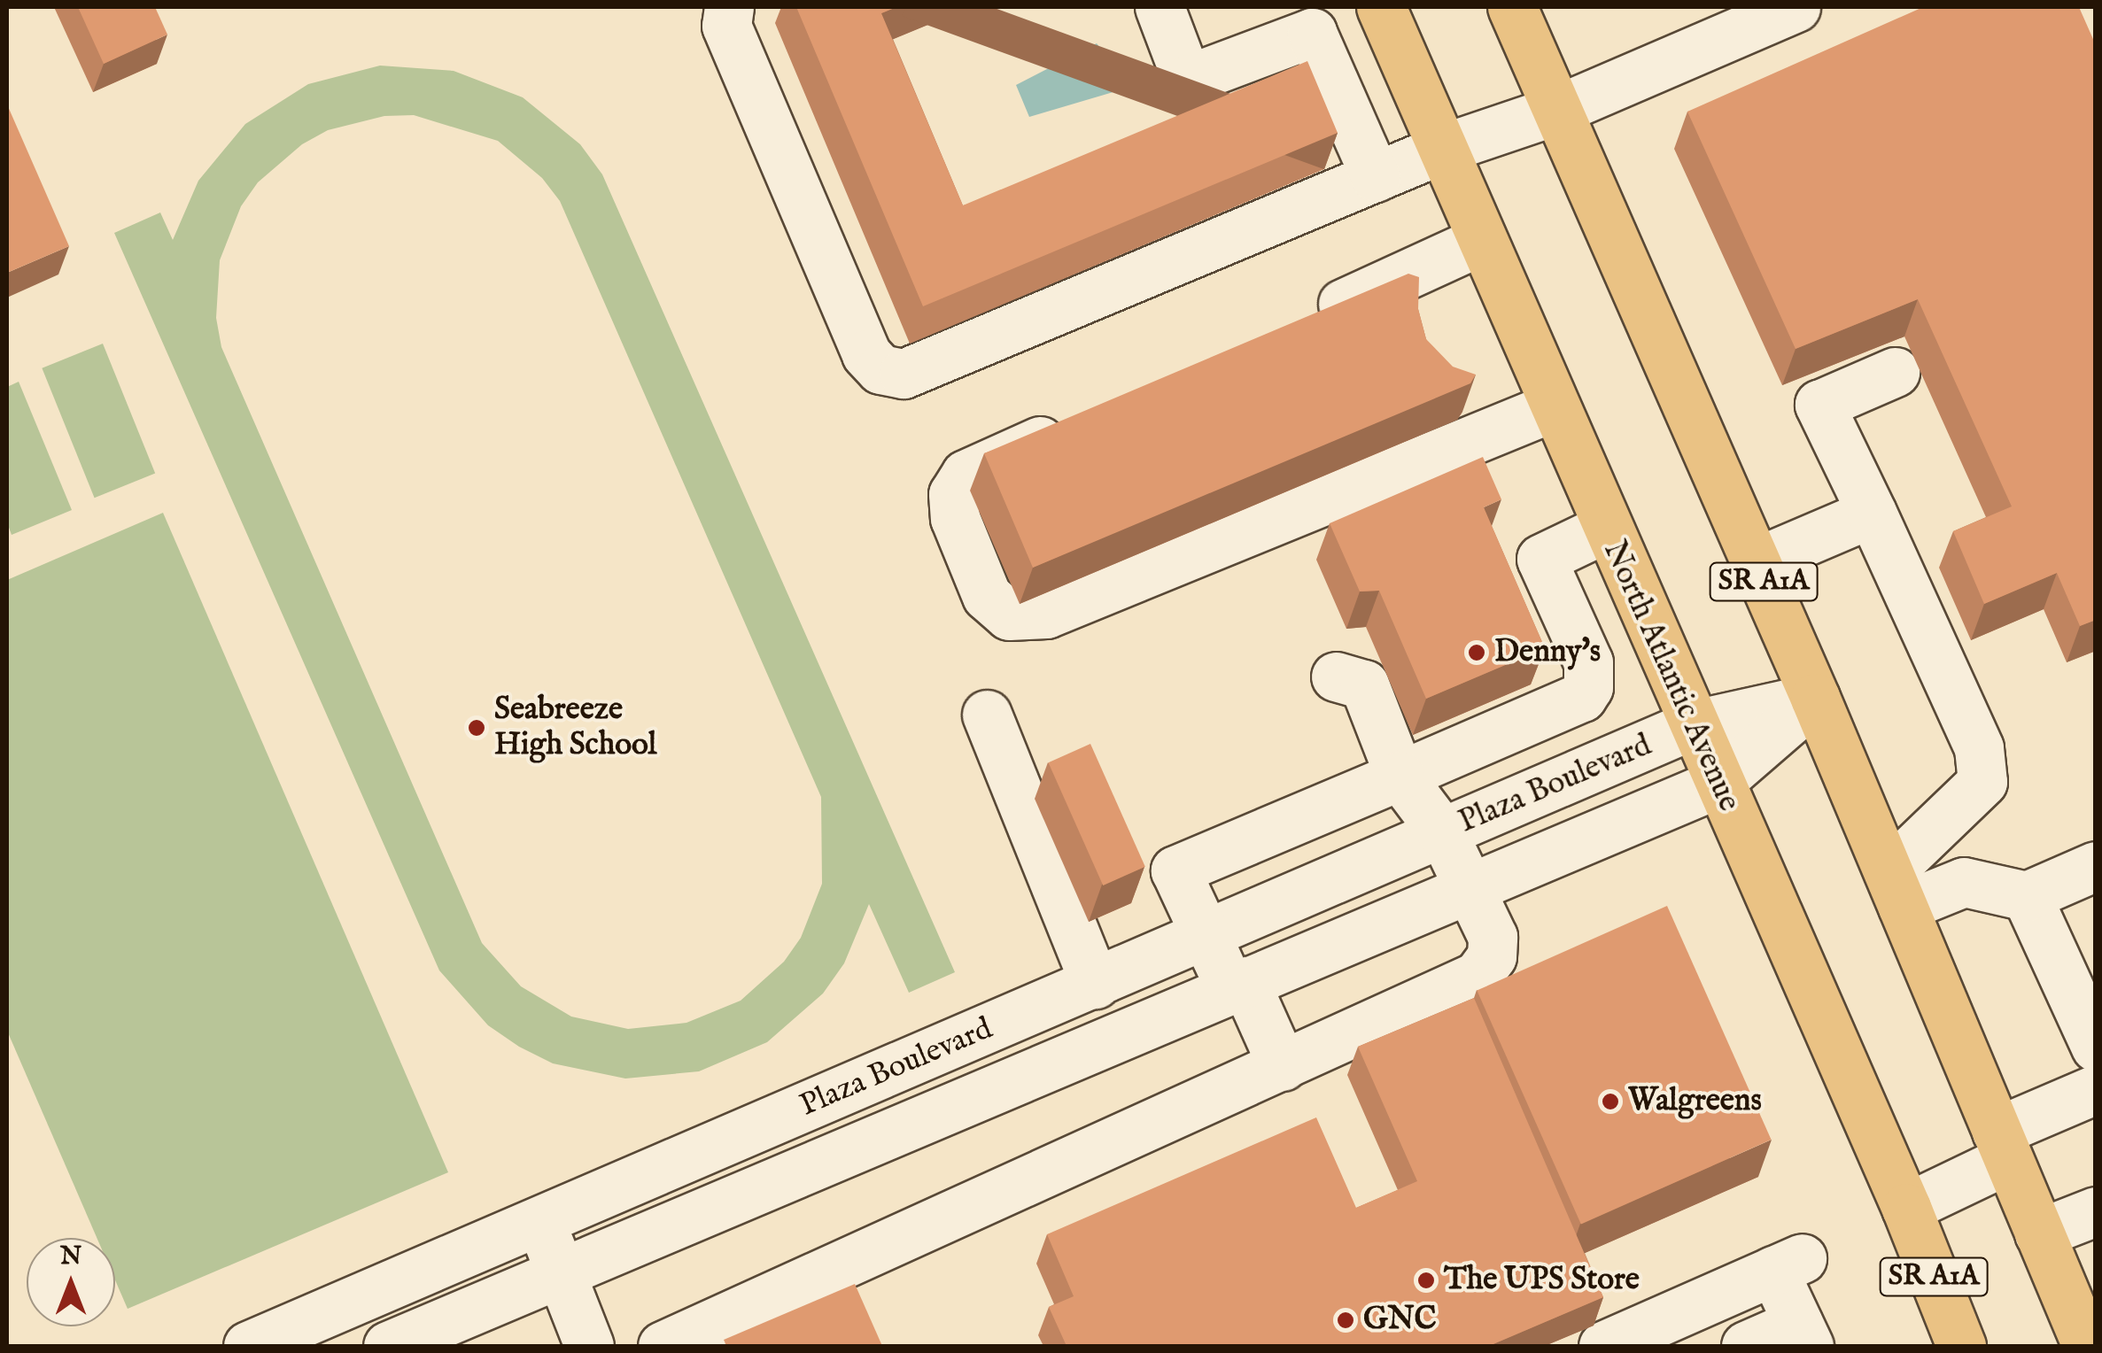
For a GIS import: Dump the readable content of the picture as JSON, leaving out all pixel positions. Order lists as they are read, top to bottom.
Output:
{
  "streets": {
    "main road": ["SR A1A", "North Atlantic Avenue"],
    "street": ["Plaza Boulevard"]
  },
  "crossings": [
    ["SR A1A", "Plaza Boulevard"],
    ["North Atlantic Avenue", "Plaza Boulevard"]
  ],
  "places": [
    "Denny's",
    "Seabreeze High School",
    "Walgreens",
    "The UPS Store",
    "GNC"
  ],
  "north": "top"
}
